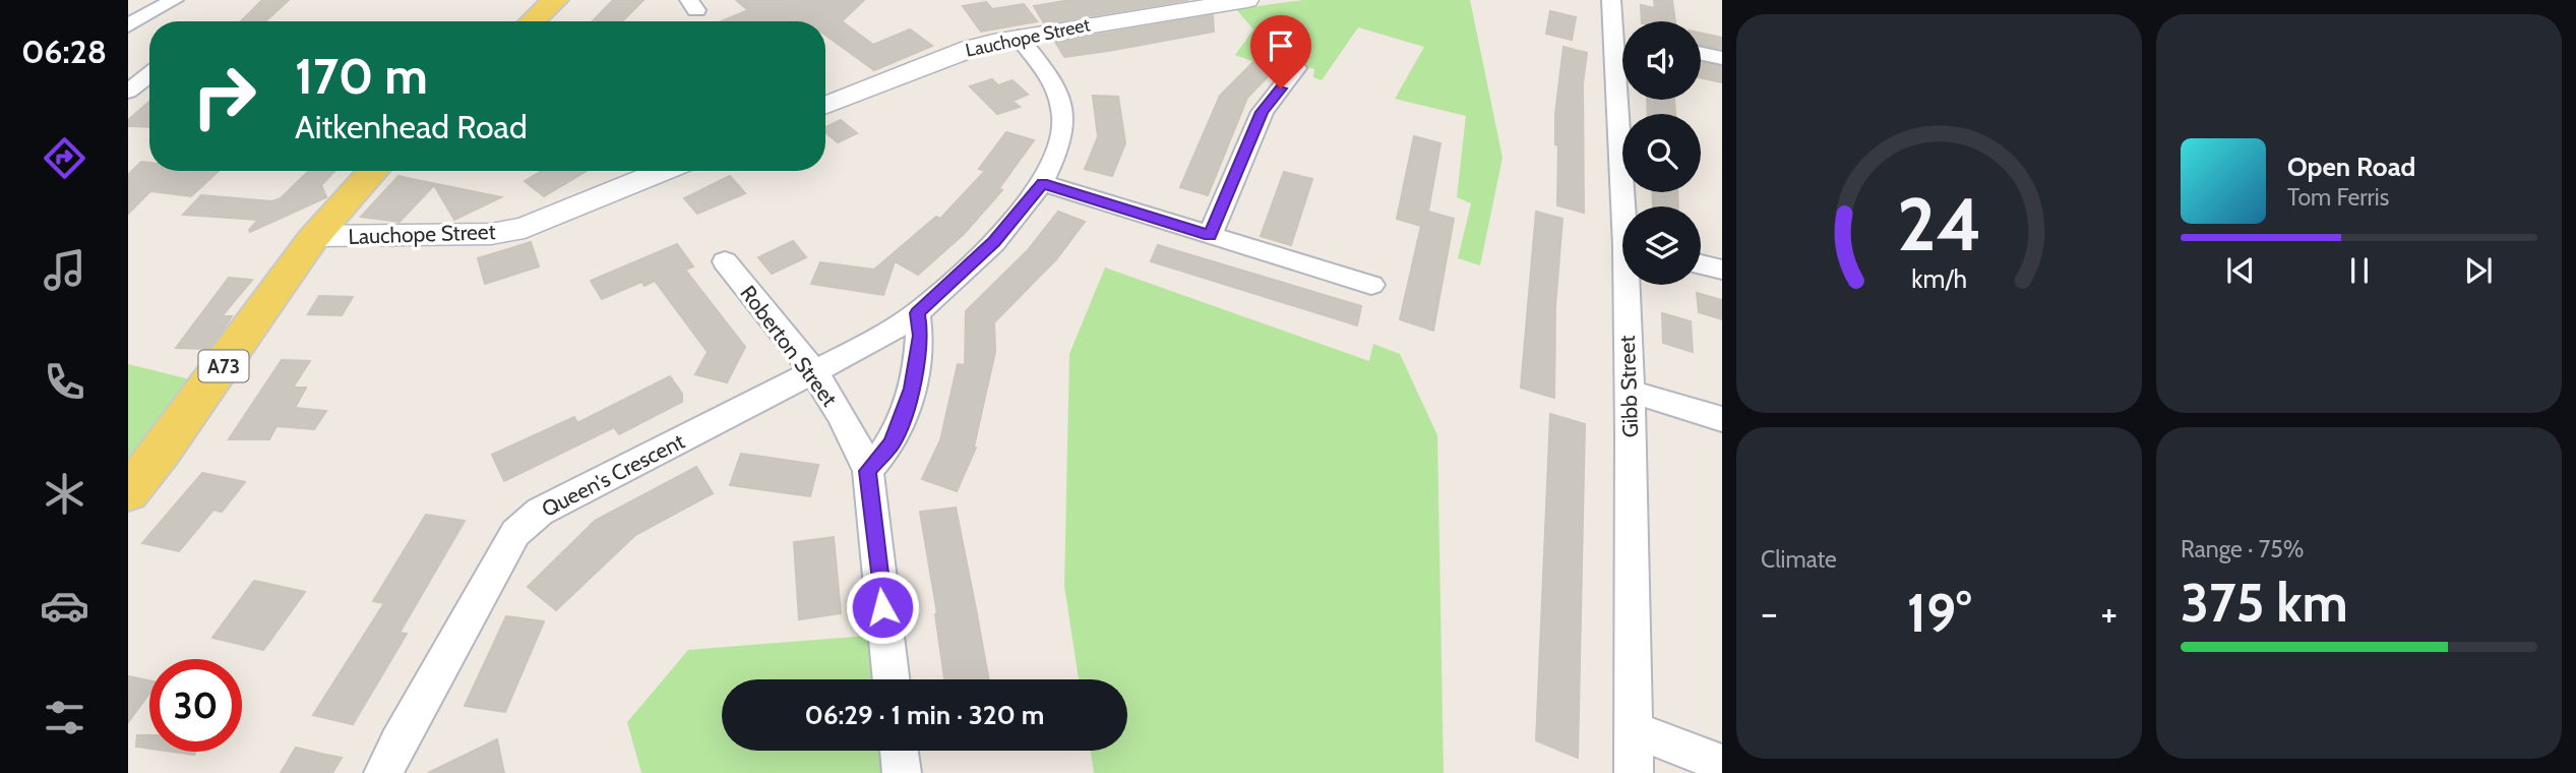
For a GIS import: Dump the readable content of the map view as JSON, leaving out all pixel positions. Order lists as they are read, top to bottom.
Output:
{
  "streets": {
    "main road": ["A73"],
    "street": [
      "Lauchope Street",
      "Roberton Street",
      "Gibb Street",
      "Queen's Crescent"
    ]
  },
  "crossings": [
    ["Lauchope Street", "A73"],
    ["Lauchope Street", "Queen's Crescent"],
    ["Roberton Street", "Queen's Crescent"]
  ],
  "page": {
    "tabs": "06:28",
    "turn": ["170 m", "Aitkenhead Road"],
    "song": ["Open Road", "Tom Ferris"],
    "tile": [
      "Climate",
      ["Range · 75%", "375 km"]
    ],
    "heat": ["−", "19°", "+"],
    "limit": "30",
    "trip": "06:29 · 1 min · 320 m",
    "gauge": ["24", "km/h"]
  }
}
